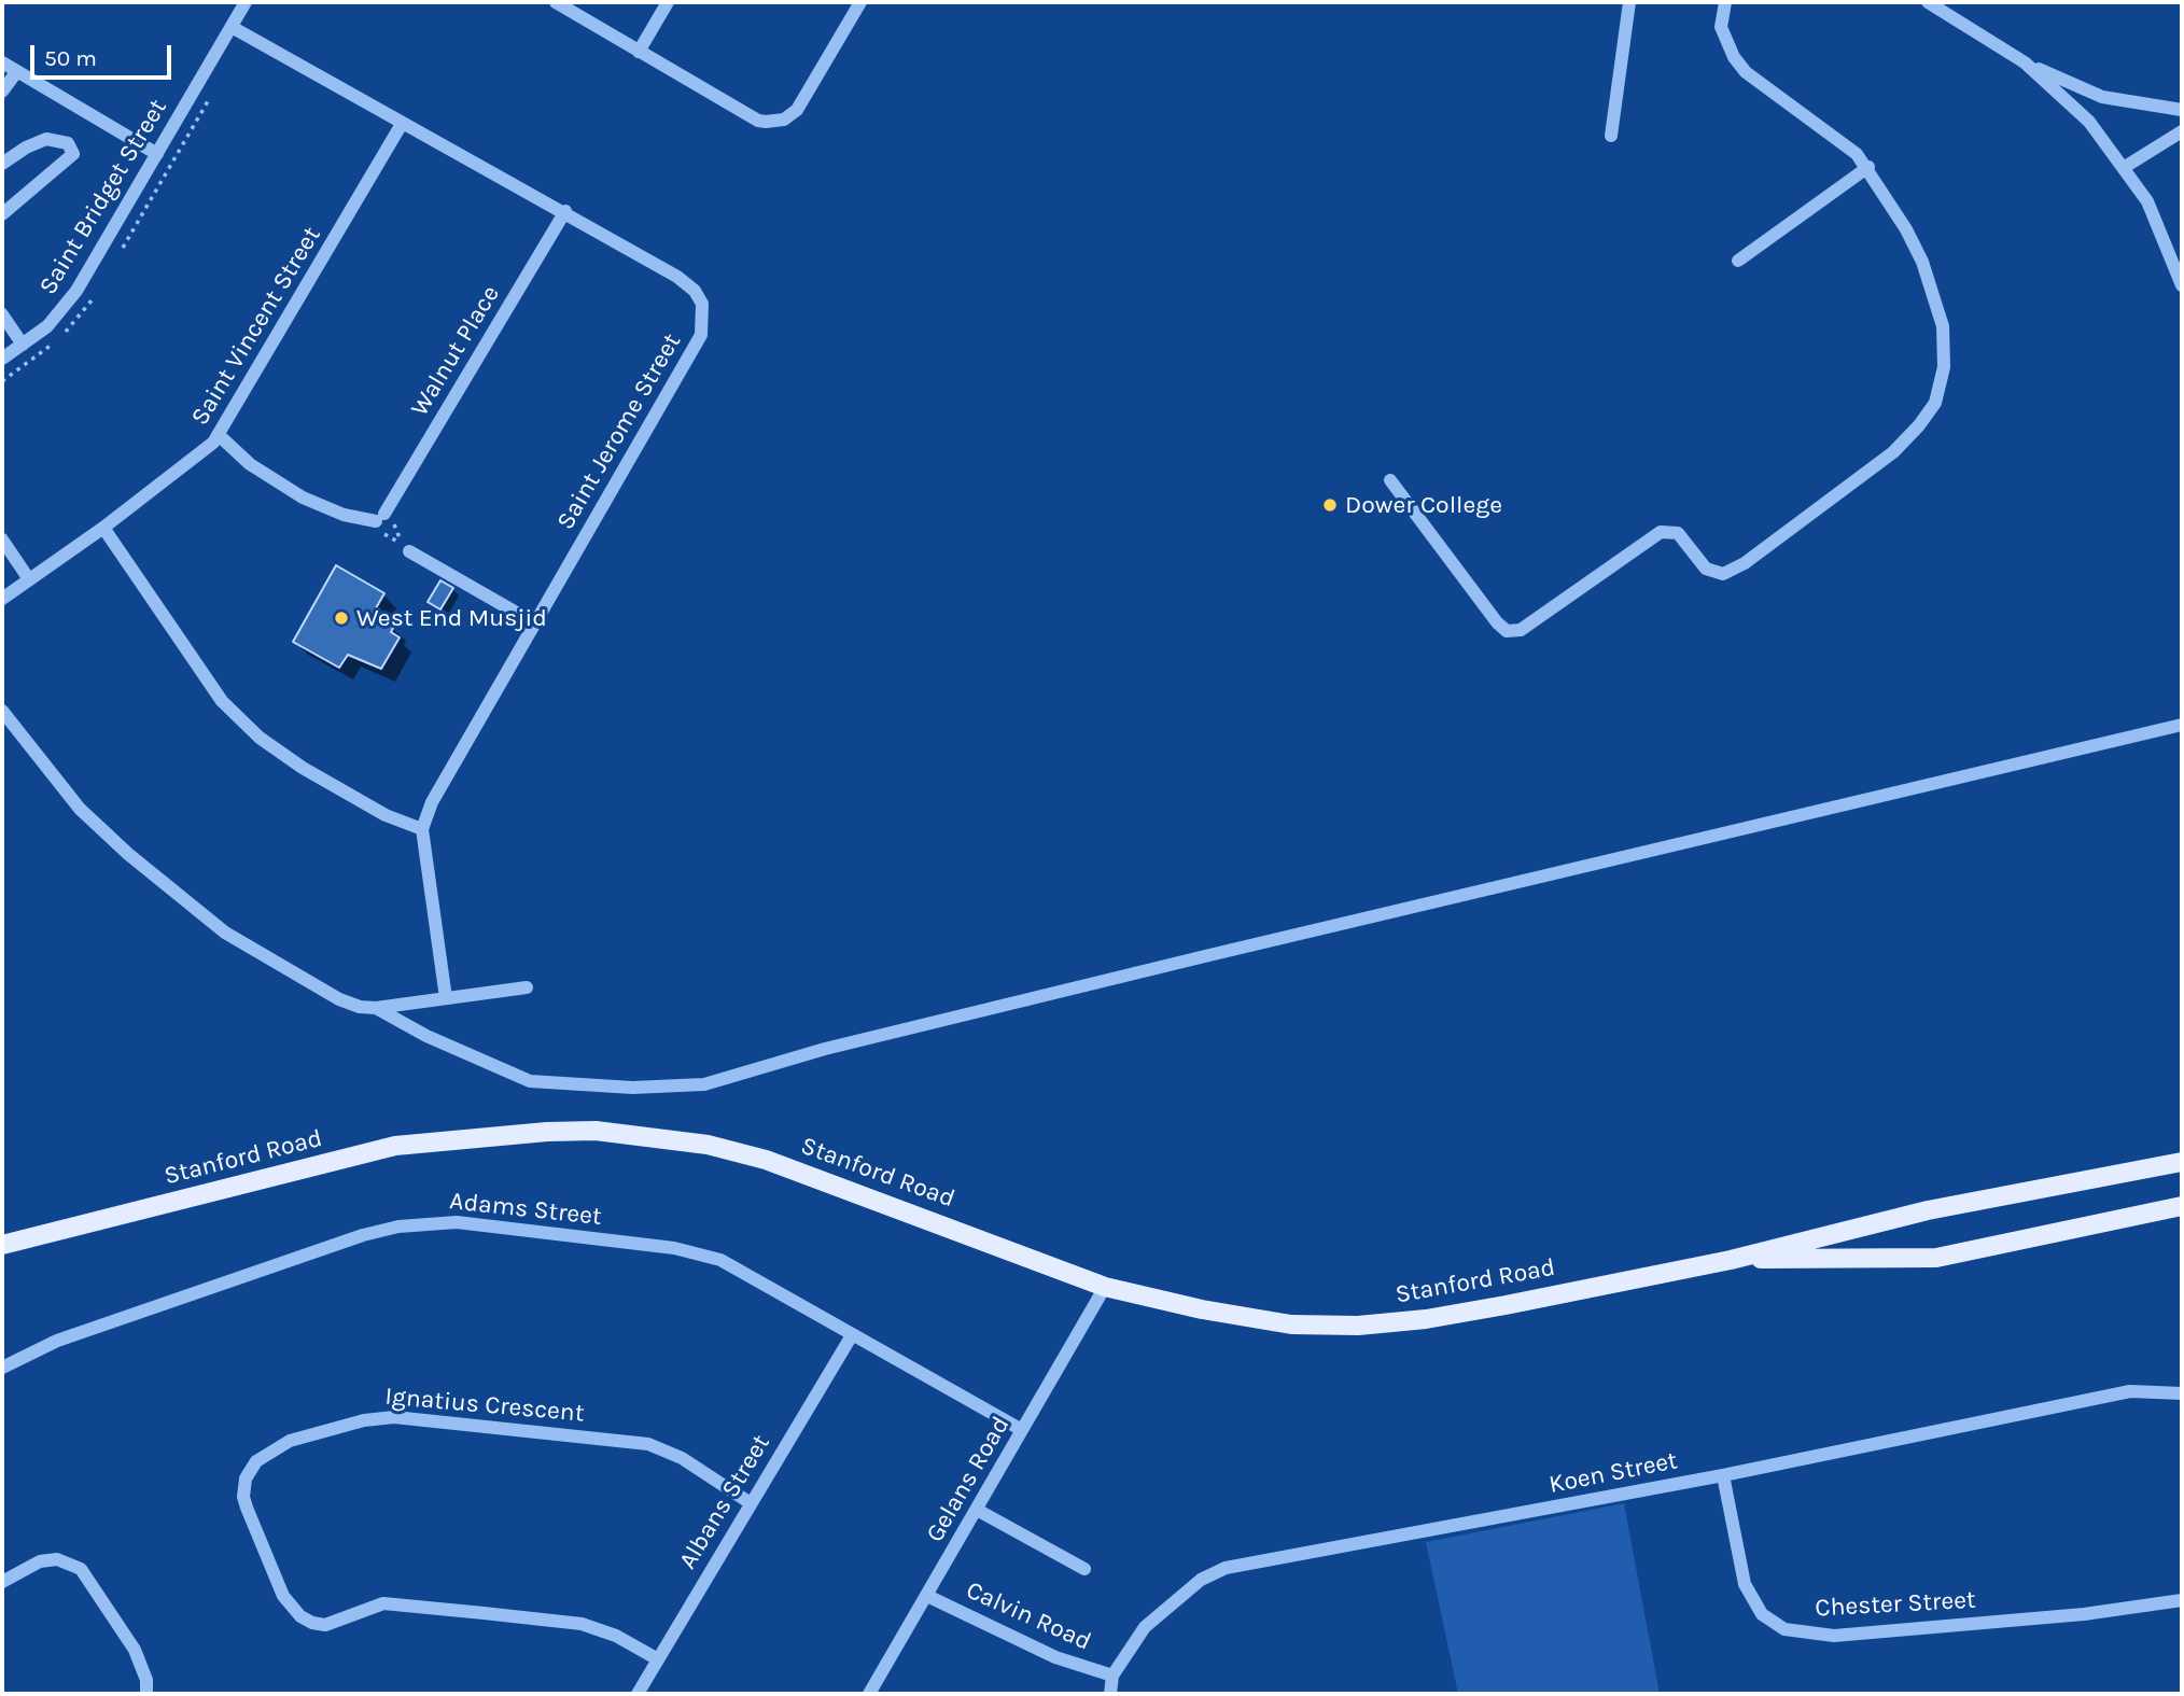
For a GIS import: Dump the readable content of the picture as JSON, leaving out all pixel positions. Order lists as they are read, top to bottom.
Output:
{
  "streets": {
    "main road": ["Stanford Road"],
    "street": [
      "Saint Bridget Street",
      "Saint Vincent Street",
      "Walnut Place",
      "Saint Jerome Street",
      "Adams Street",
      "Ignatius Crescent",
      "Koen Street",
      "Gelans Road",
      "Albans Street",
      "Chester Street",
      "Calvin Road"
    ]
  },
  "crossings": [
    ["Saint Bridget Street", "Saint Jerome Street"],
    ["Saint Vincent Street", "Saint Jerome Street"],
    ["Walnut Place", "Saint Jerome Street"],
    ["Stanford Road", "Gelans Road"],
    ["Adams Street", "Gelans Road"],
    ["Adams Street", "Albans Street"],
    ["Ignatius Crescent", "Albans Street"],
    ["Koen Street", "Chester Street"],
    ["Koen Street", "Calvin Road"],
    ["Gelans Road", "Calvin Road"]
  ],
  "places": ["Dower College", "West End Musjid"],
  "scale_bar": "50 m"
}
